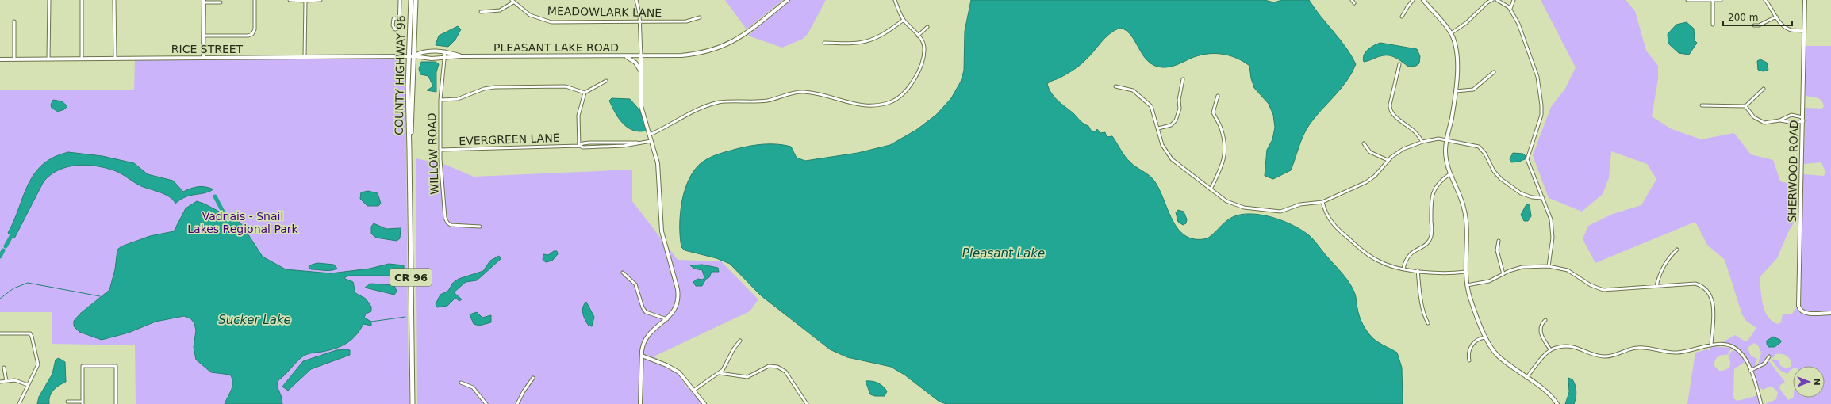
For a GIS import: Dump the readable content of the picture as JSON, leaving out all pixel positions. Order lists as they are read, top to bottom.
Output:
{
  "streets": {
    "main road": ["COUNTY HIGHWAY 96", "CR 96"],
    "street": [
      "MEADOWLARK LANE",
      "PLEASANT LAKE ROAD",
      "RICE STREET",
      "EVERGREEN LANE",
      "WILLOW ROAD",
      "SHERWOOD ROAD"
    ]
  },
  "crossings": [
    ["PLEASANT LAKE ROAD", "RICE STREET"],
    ["PLEASANT LAKE ROAD", "COUNTY HIGHWAY 96"],
    ["PLEASANT LAKE ROAD", "WILLOW ROAD"],
    ["RICE STREET", "COUNTY HIGHWAY 96"],
    ["EVERGREEN LANE", "WILLOW ROAD"]
  ],
  "water": ["Pleasant Lake", "Sucker Lake"],
  "parks": ["Vadnais - Snail Lakes Regional Park"],
  "scale_bar": "200 m",
  "north": "right"
}
